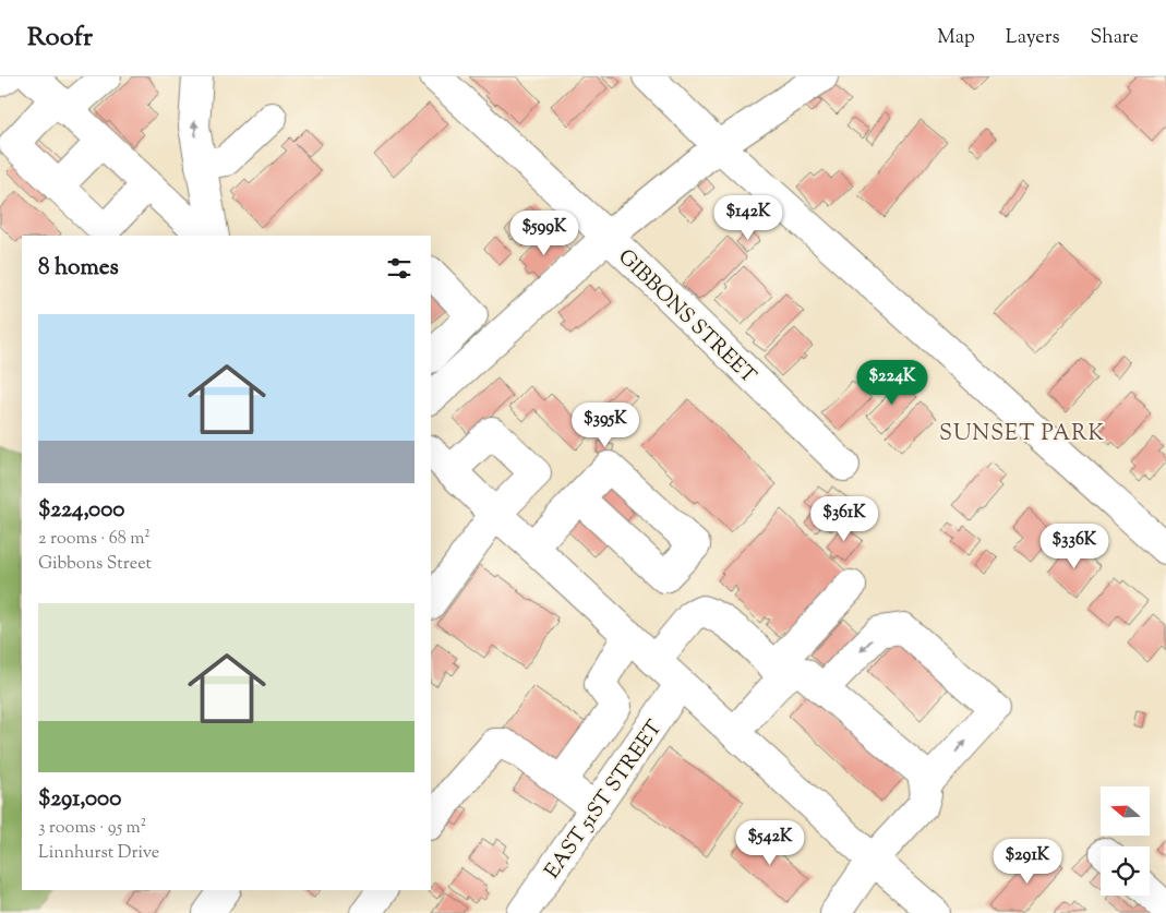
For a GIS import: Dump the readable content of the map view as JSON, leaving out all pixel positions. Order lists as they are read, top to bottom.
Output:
{
  "streets": {
    "street": ["GIBBONS STREET", "EAST 51ST STREET"]
  },
  "districts": ["SUNSET PARK"],
  "north": "left",
  "page": {
    "header": "Roofr",
    "nav": ["Map", "Layers", "Share"],
    "price": [
      "$142K",
      "$599K",
      "$224K",
      "$395K",
      "$361K",
      "$336K",
      "$542K",
      "$291K"
    ],
    "heading": "8 homes",
    "list": [
      {
        "name": "$224,000",
        "note": "2 rooms · 68 m² · Gibbons Street"
      },
      {
        "name": "$291,000",
        "note": "3 rooms · 95 m² · Linnhurst Drive"
      }
    ]
  }
}
